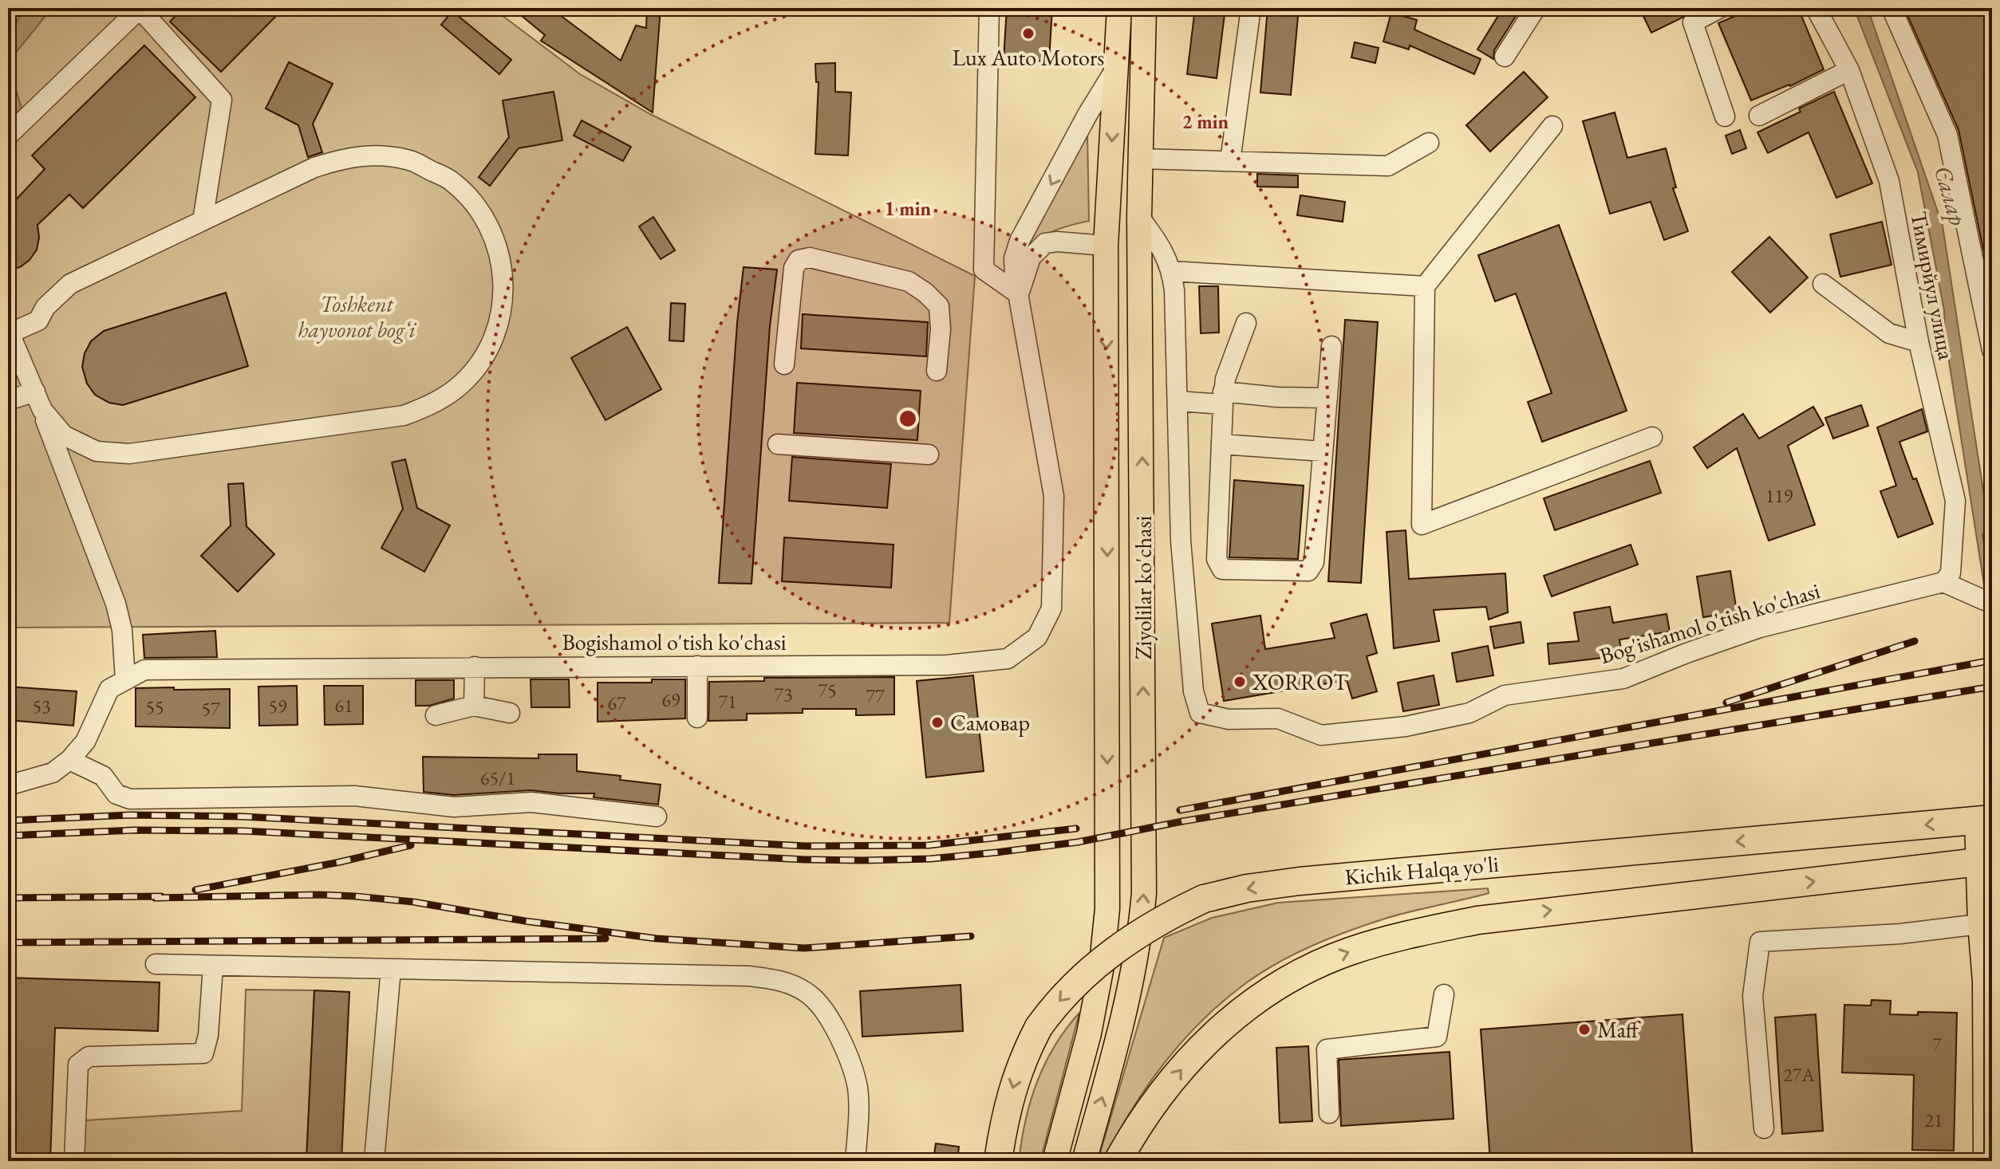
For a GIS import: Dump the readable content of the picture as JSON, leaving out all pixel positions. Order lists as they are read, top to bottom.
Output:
{
  "streets": {
    "highway": ["Kichik Halqa yo'li"],
    "main road": ["Ziyolilar ko'chasi"],
    "street": ["Тимирйул улица", "Bog'ishamol o'tish ko'chasi", "Bogishamol o'tish ko'chasi"]
  },
  "crossings": [
    ["Тимирйул улица", "Bog'ishamol o'tish ko'chasi"],
    ["Ziyolilar ko'chasi", "Bog'ishamol o'tish ko'chasi"],
    ["Ziyolilar ko'chasi", "Bogishamol o'tish ko'chasi"]
  ],
  "water": ["Салар"],
  "parks": ["Toshkent hayvonot bogʻi"],
  "places": [
    "Lux Auto Motors",
    "XORROT",
    "Самовар",
    "Maff"
  ],
  "house_numbers": [
    "119",
    "75",
    "73",
    "77",
    "69",
    "71",
    "67",
    "61",
    "53",
    "59",
    "55",
    "57",
    "65/1",
    "7",
    "27А",
    "21"
  ],
  "rings": ["2 min", "1 min"]
}
